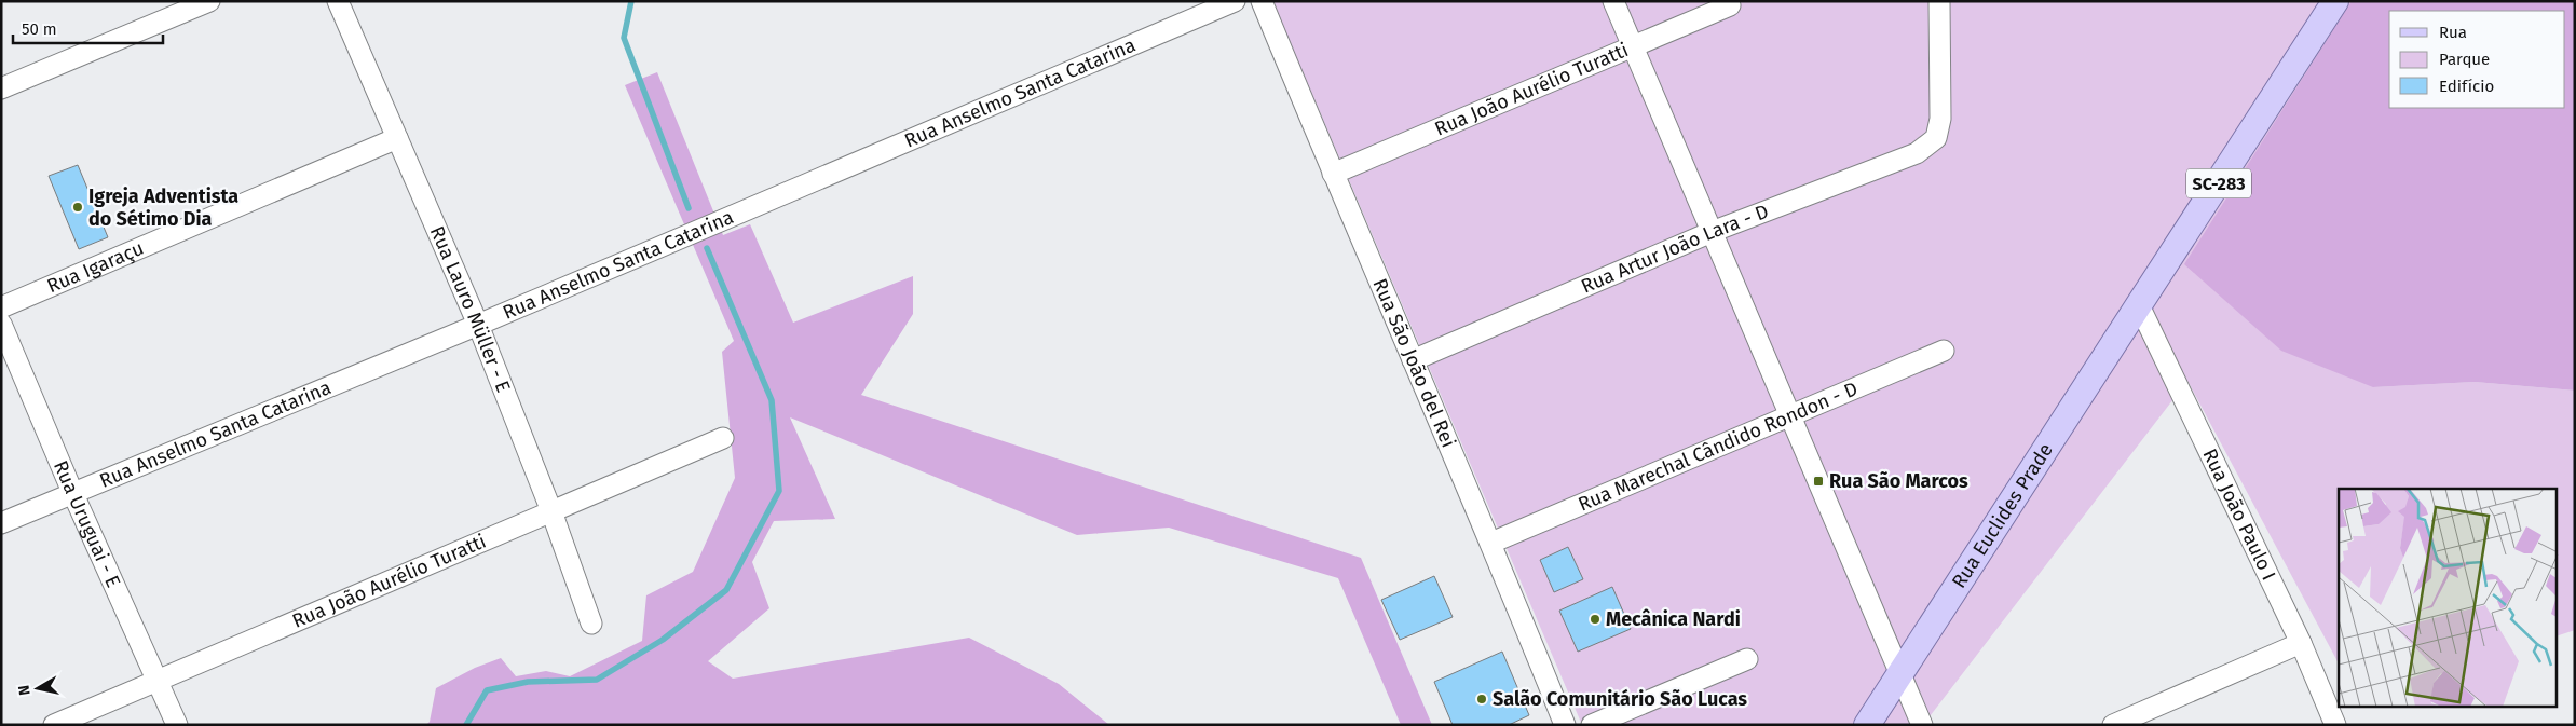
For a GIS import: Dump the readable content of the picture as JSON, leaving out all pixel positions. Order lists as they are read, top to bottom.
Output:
{
  "streets": {
    "main road": ["SC-283", "Rua Euclides Prade"],
    "street": [
      "Rua João Aurélio Turatti",
      "Rua Anselmo Santa Catarina",
      "Rua Artur João Lara - D",
      "Rua Igaraçu",
      "Rua Lauro Müller - E",
      "Rua São João del Rei",
      "Rua Marechal Cândido Rondon - D",
      "Rua João Paulo I",
      "Rua Uruguai - E"
    ]
  },
  "crossings": [
    ["Rua João Aurélio Turatti", "Rua Lauro Müller - E"],
    ["Rua João Aurélio Turatti", "Rua São João del Rei"],
    ["Rua João Aurélio Turatti", "Rua Uruguai - E"],
    ["Rua Anselmo Santa Catarina", "Rua Lauro Müller - E"],
    ["Rua Anselmo Santa Catarina", "Rua Uruguai - E"],
    ["SC-283", "Rua Euclides Prade"],
    ["SC-283", "Rua João Paulo I"],
    ["Rua Artur João Lara - D", "Rua São João del Rei"],
    ["Rua Igaraçu", "Rua Lauro Müller - E"],
    ["Rua São João del Rei", "Rua Marechal Cândido Rondon - D"],
    ["Rua Euclides Prade", "Rua João Paulo I"]
  ],
  "places": {
    "other": ["Igreja Adventista do Sétimo Dia", "Mecânica Nardi", "Salão Comunitário São Lucas"],
    "transit": ["Rua São Marcos"]
  },
  "legend": ["Rua", "Parque", "Edifício"],
  "scale_bar": "50 m",
  "north": "left"
}
